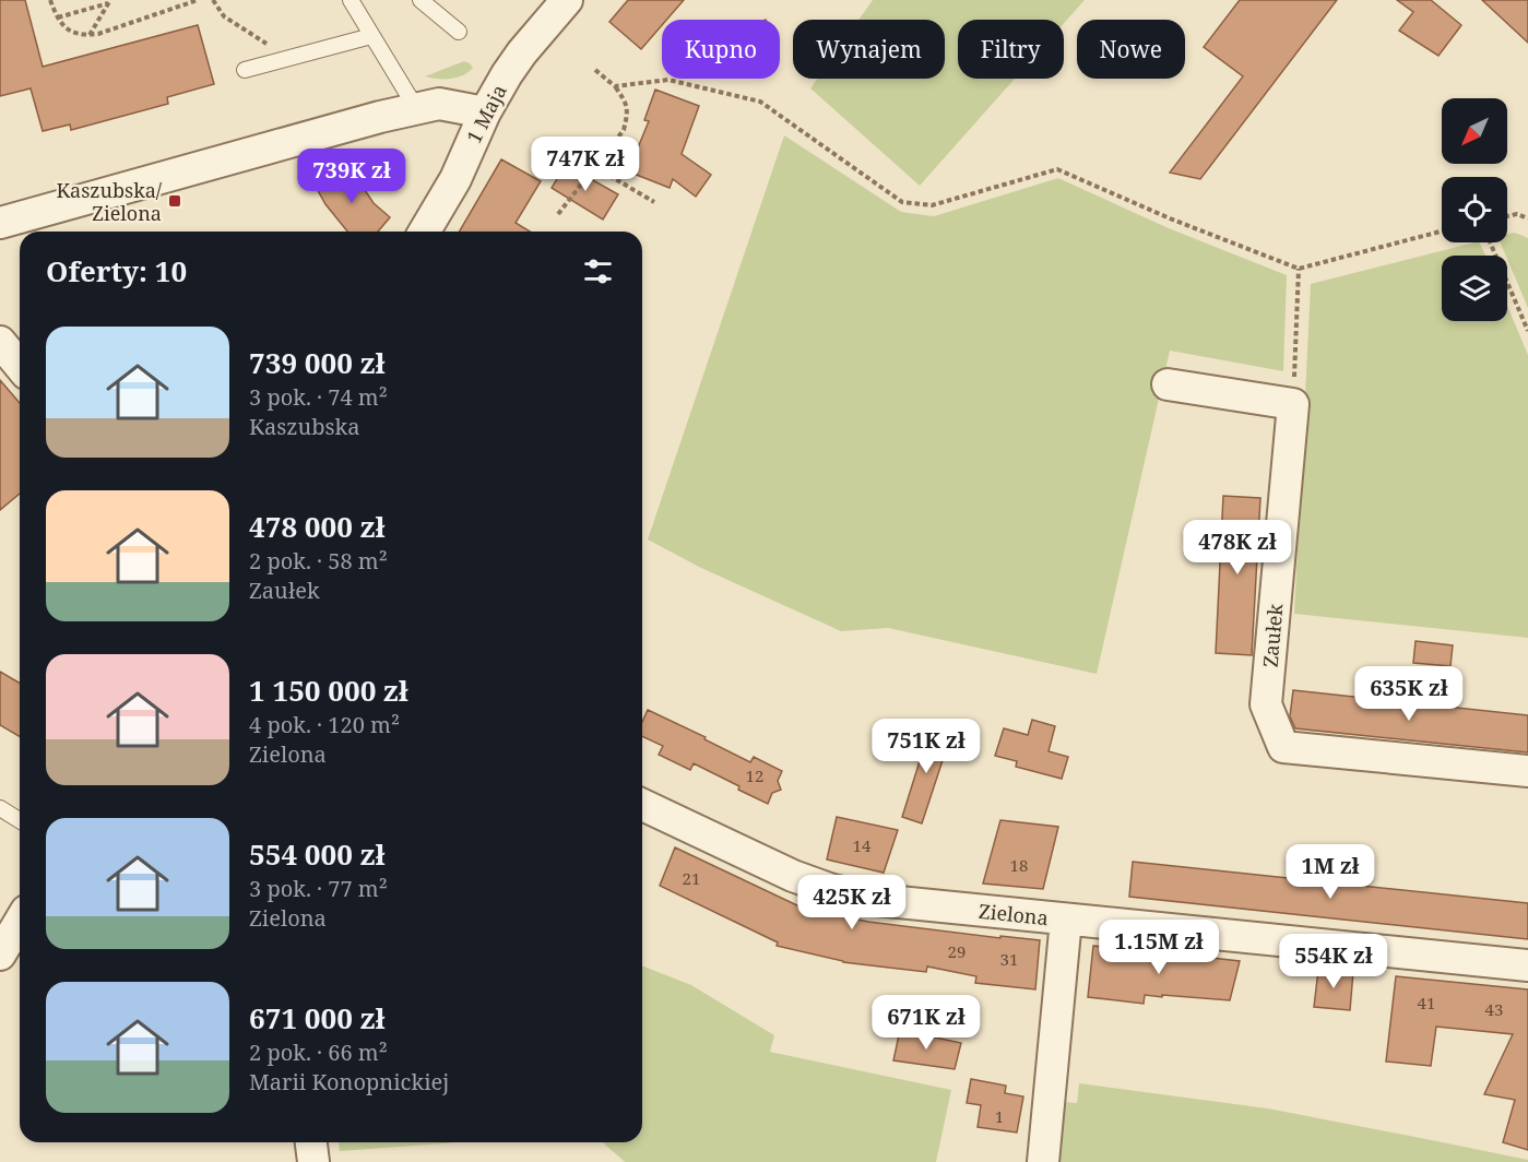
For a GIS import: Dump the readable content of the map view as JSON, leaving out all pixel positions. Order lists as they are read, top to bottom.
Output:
{
  "streets": {
    "street": ["1 Maja", "Zaułek", "Zielona"]
  },
  "places": {
    "transit": ["Kaszubska/ Zielona"]
  },
  "house_numbers": [
    "12",
    "14",
    "18",
    "21",
    "29",
    "31",
    "41",
    "43",
    "1"
  ],
  "north": "bottom left",
  "page": {
    "chip": [
      "Kupno",
      "Wynajem",
      "Filtry",
      "Nowe"
    ],
    "price": [
      "747K zł",
      "739K zł",
      "478K zł",
      "635K zł",
      "751K zł",
      "1M zł",
      "425K zł",
      "1.15M zł",
      "554K zł",
      "671K zł"
    ],
    "heading": "Oferty: 10",
    "list": [
      {
        "name": "739 000 zł",
        "note": "3 pok. · 74 m² · Kaszubska"
      },
      {
        "name": "478 000 zł",
        "note": "2 pok. · 58 m² · Zaułek"
      },
      {
        "name": "1 150 000 zł",
        "note": "4 pok. · 120 m² · Zielona"
      },
      {
        "name": "554 000 zł",
        "note": "3 pok. · 77 m² · Zielona"
      },
      {
        "name": "671 000 zł",
        "note": "2 pok. · 66 m² · Marii Konopnickiej"
      }
    ]
  }
}
